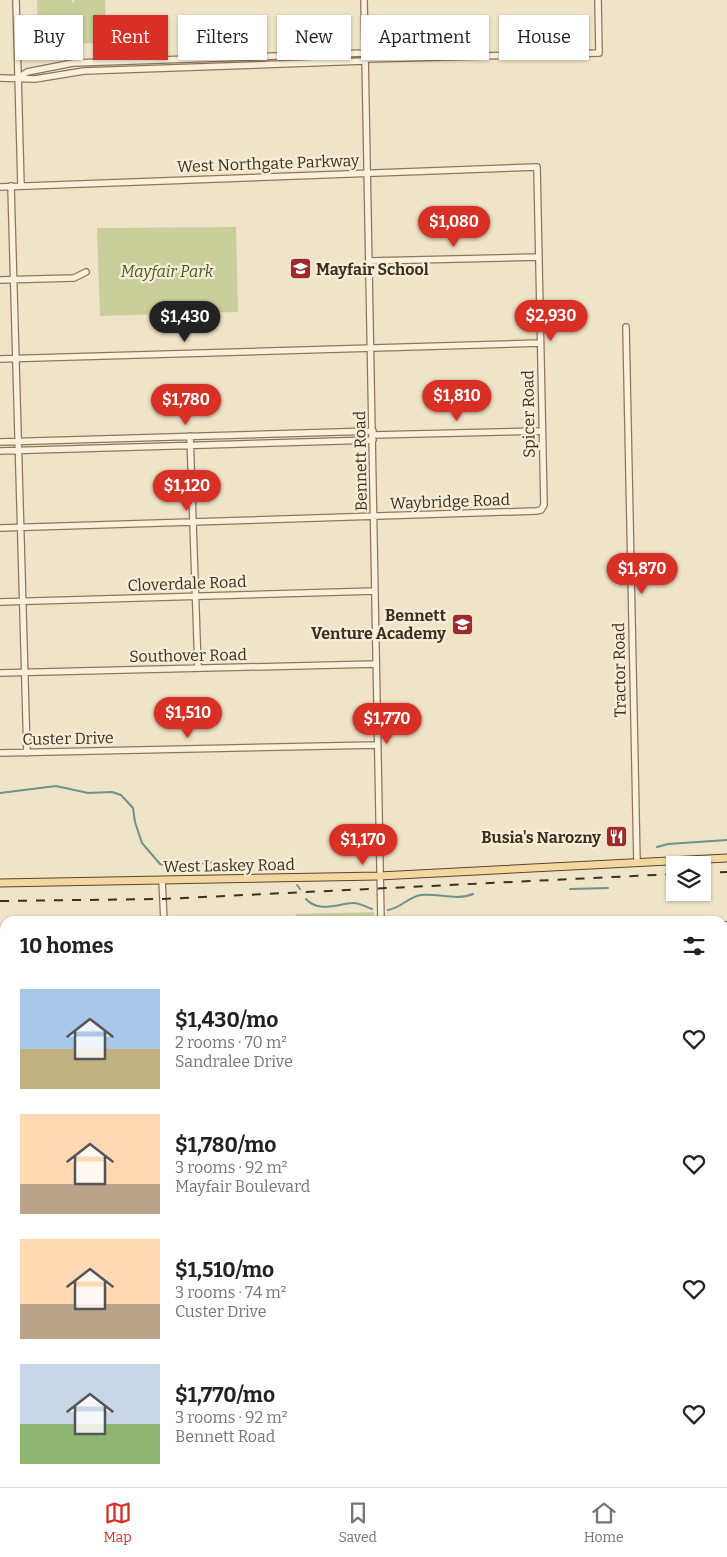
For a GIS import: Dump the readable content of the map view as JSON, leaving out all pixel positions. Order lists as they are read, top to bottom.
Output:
{
  "streets": {
    "main road": ["West Laskey Road"],
    "street": [
      "West Northgate Parkway",
      "Spicer Road",
      "Bennett Road",
      "Waybridge Road",
      "Cloverdale Road",
      "Southover Road",
      "Tractor Road",
      "Custer Drive"
    ]
  },
  "crossings": [
    ["West Northgate Parkway", "Spicer Road"],
    ["West Northgate Parkway", "Bennett Road"],
    ["Spicer Road", "Waybridge Road"],
    ["Bennett Road", "Waybridge Road"],
    ["Bennett Road", "Cloverdale Road"],
    ["Bennett Road", "Southover Road"],
    ["Bennett Road", "Custer Drive"],
    ["Bennett Road", "West Laskey Road"],
    ["Tractor Road", "West Laskey Road"]
  ],
  "parks": ["Mayfair Park"],
  "places": {
    "school or university": ["Mayfair School", "Bennett Venture Academy"],
    "restaurant": ["Busia's Narozny"]
  },
  "page": {
    "chip": [
      "Buy",
      "Rent",
      "Filters",
      "New",
      "Apartment",
      "House"
    ],
    "price": [
      "$1,080",
      "$2,930",
      "$1,430",
      "$1,810",
      "$1,780",
      "$1,120",
      "$1,870",
      "$1,510",
      "$1,770",
      "$1,170"
    ],
    "heading": "10 homes",
    "list": [
      {
        "name": "$1,430/mo",
        "note": "2 rooms · 70 m² · Sandralee Drive"
      },
      {
        "name": "$1,780/mo",
        "note": "3 rooms · 92 m² · Mayfair Boulevard"
      },
      {
        "name": "$1,510/mo",
        "note": "3 rooms · 74 m² · Custer Drive"
      },
      {
        "name": "$1,770/mo",
        "note": "3 rooms · 92 m² · Bennett Road"
      }
    ],
    "tabs": ["Map", "Saved", "Home"]
  }
}
